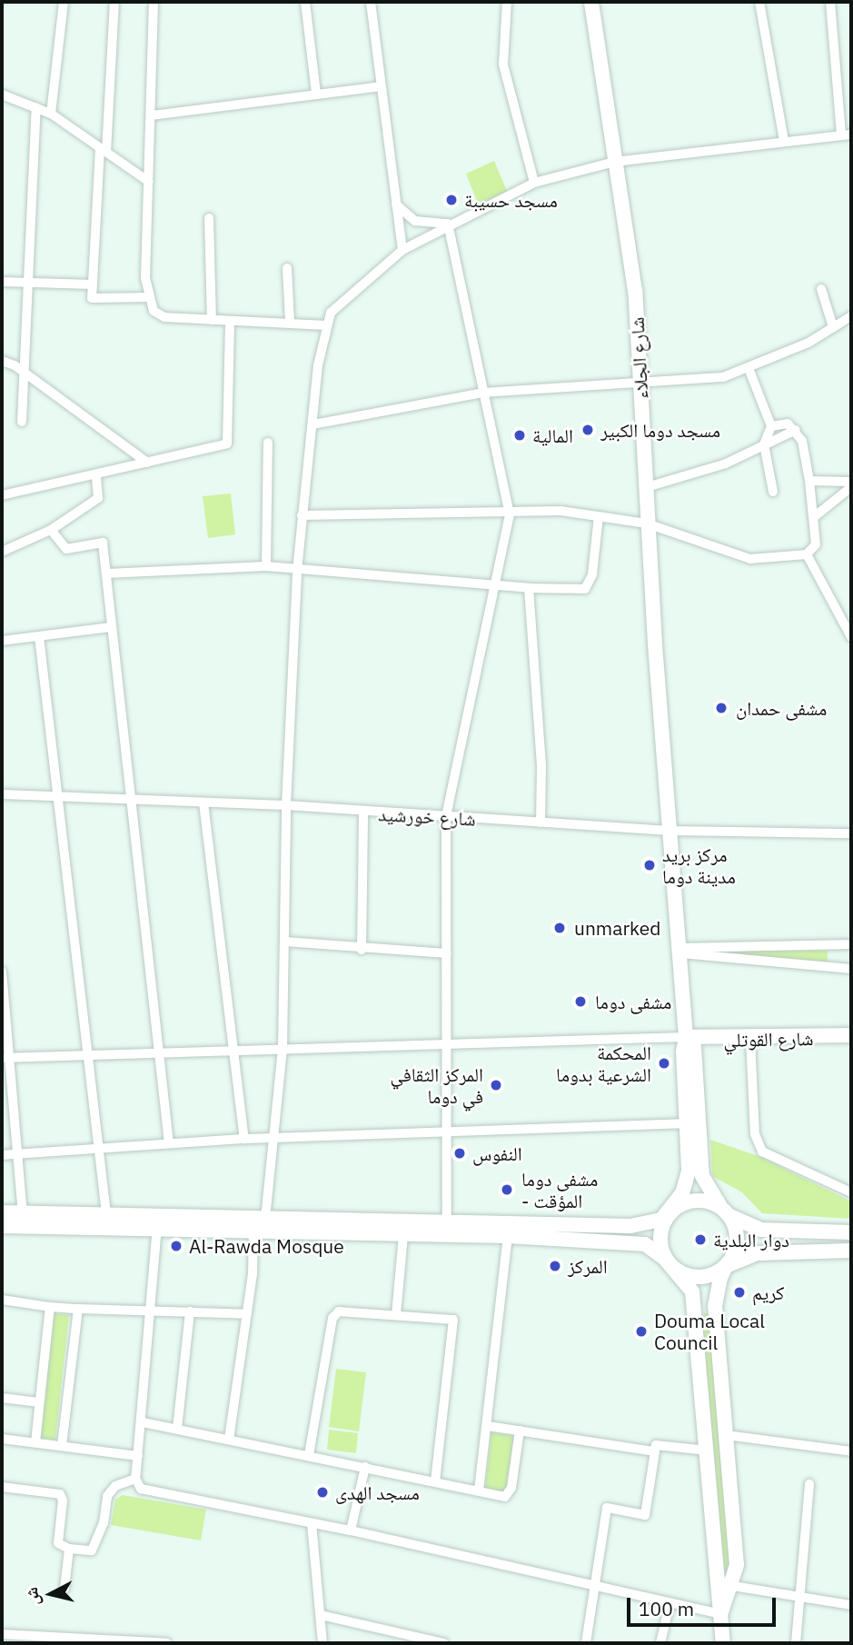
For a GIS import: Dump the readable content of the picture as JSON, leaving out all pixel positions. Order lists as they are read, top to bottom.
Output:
{
  "streets": {
    "street": ["شارع الجلاء", "شارع خورشيد", "شارع القوتلي"]
  },
  "crossings": [
    ["شارع الجلاء", "شارع خورشيد"],
    ["شارع الجلاء", "شارع القوتلي"]
  ],
  "places": [
    "مسجد حسيبة",
    "مسجد دوما الكبير",
    "المالية",
    "مشفى حمدان",
    "مركز بريد مدينة دوما",
    "unmarked",
    "مشفى دوما",
    "المحكمة الشرعية بدوما",
    "المركز الثقافي في دوما",
    "النفوس",
    "مشفى دوما - المؤقت",
    "دوار البلدية",
    "Al-Rawda Mosque",
    "المركز",
    "كريم",
    "Douma Local Council",
    "مسجد الهدى"
  ],
  "scale_bar": "100 m",
  "north": "left"
}
